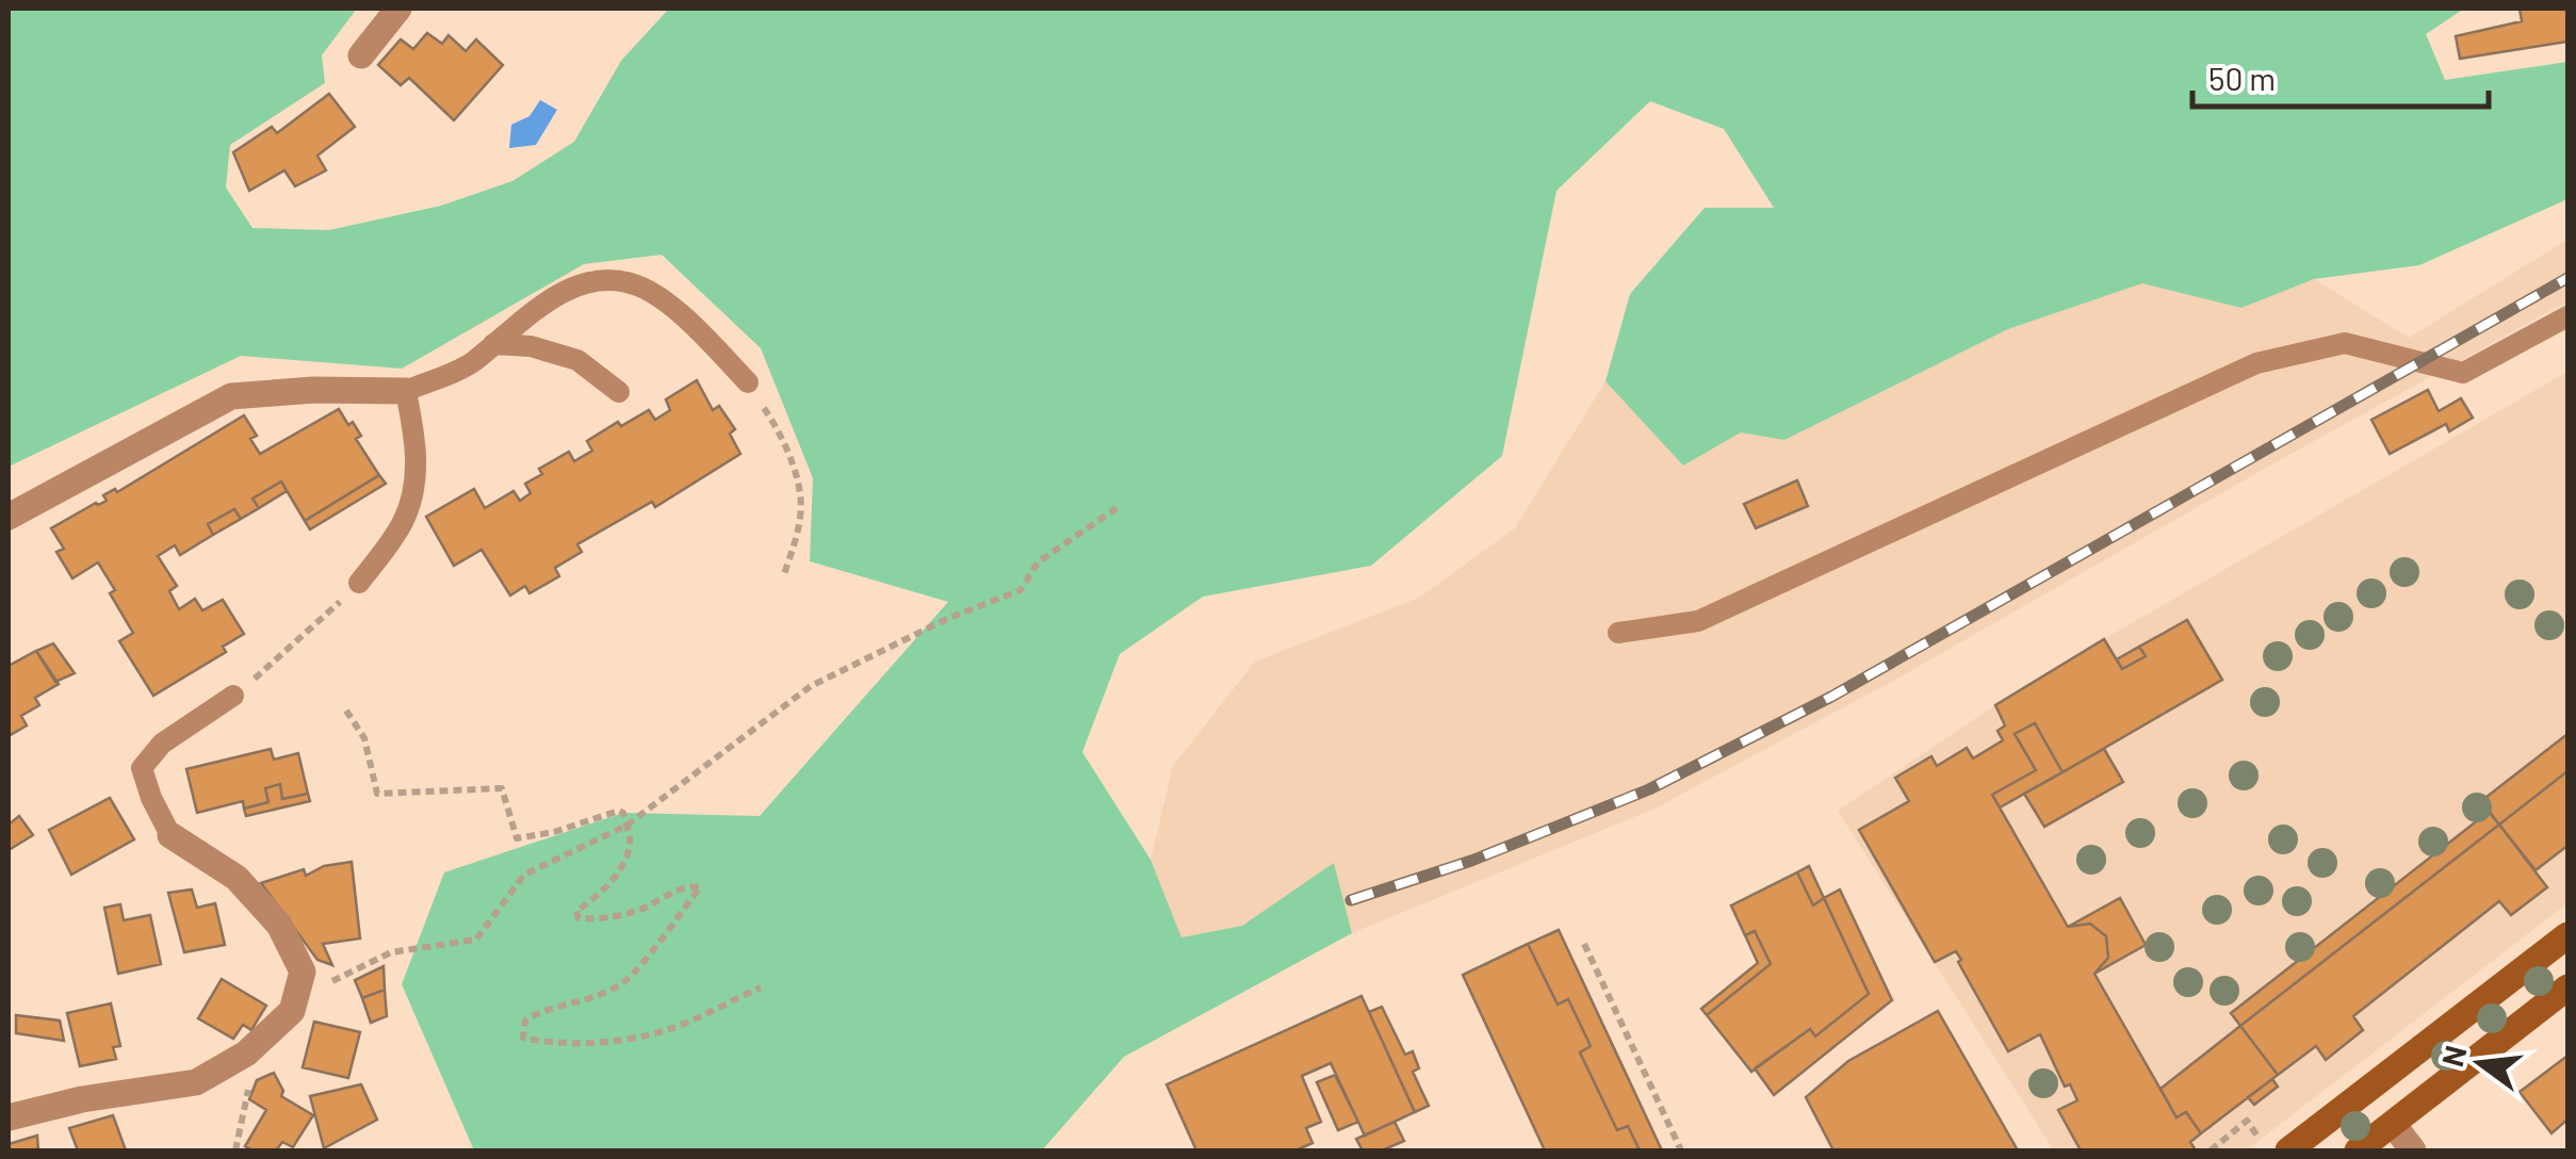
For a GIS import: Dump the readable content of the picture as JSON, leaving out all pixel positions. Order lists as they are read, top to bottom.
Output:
{
  "scale_bar": "50 m",
  "north": "left"
}
